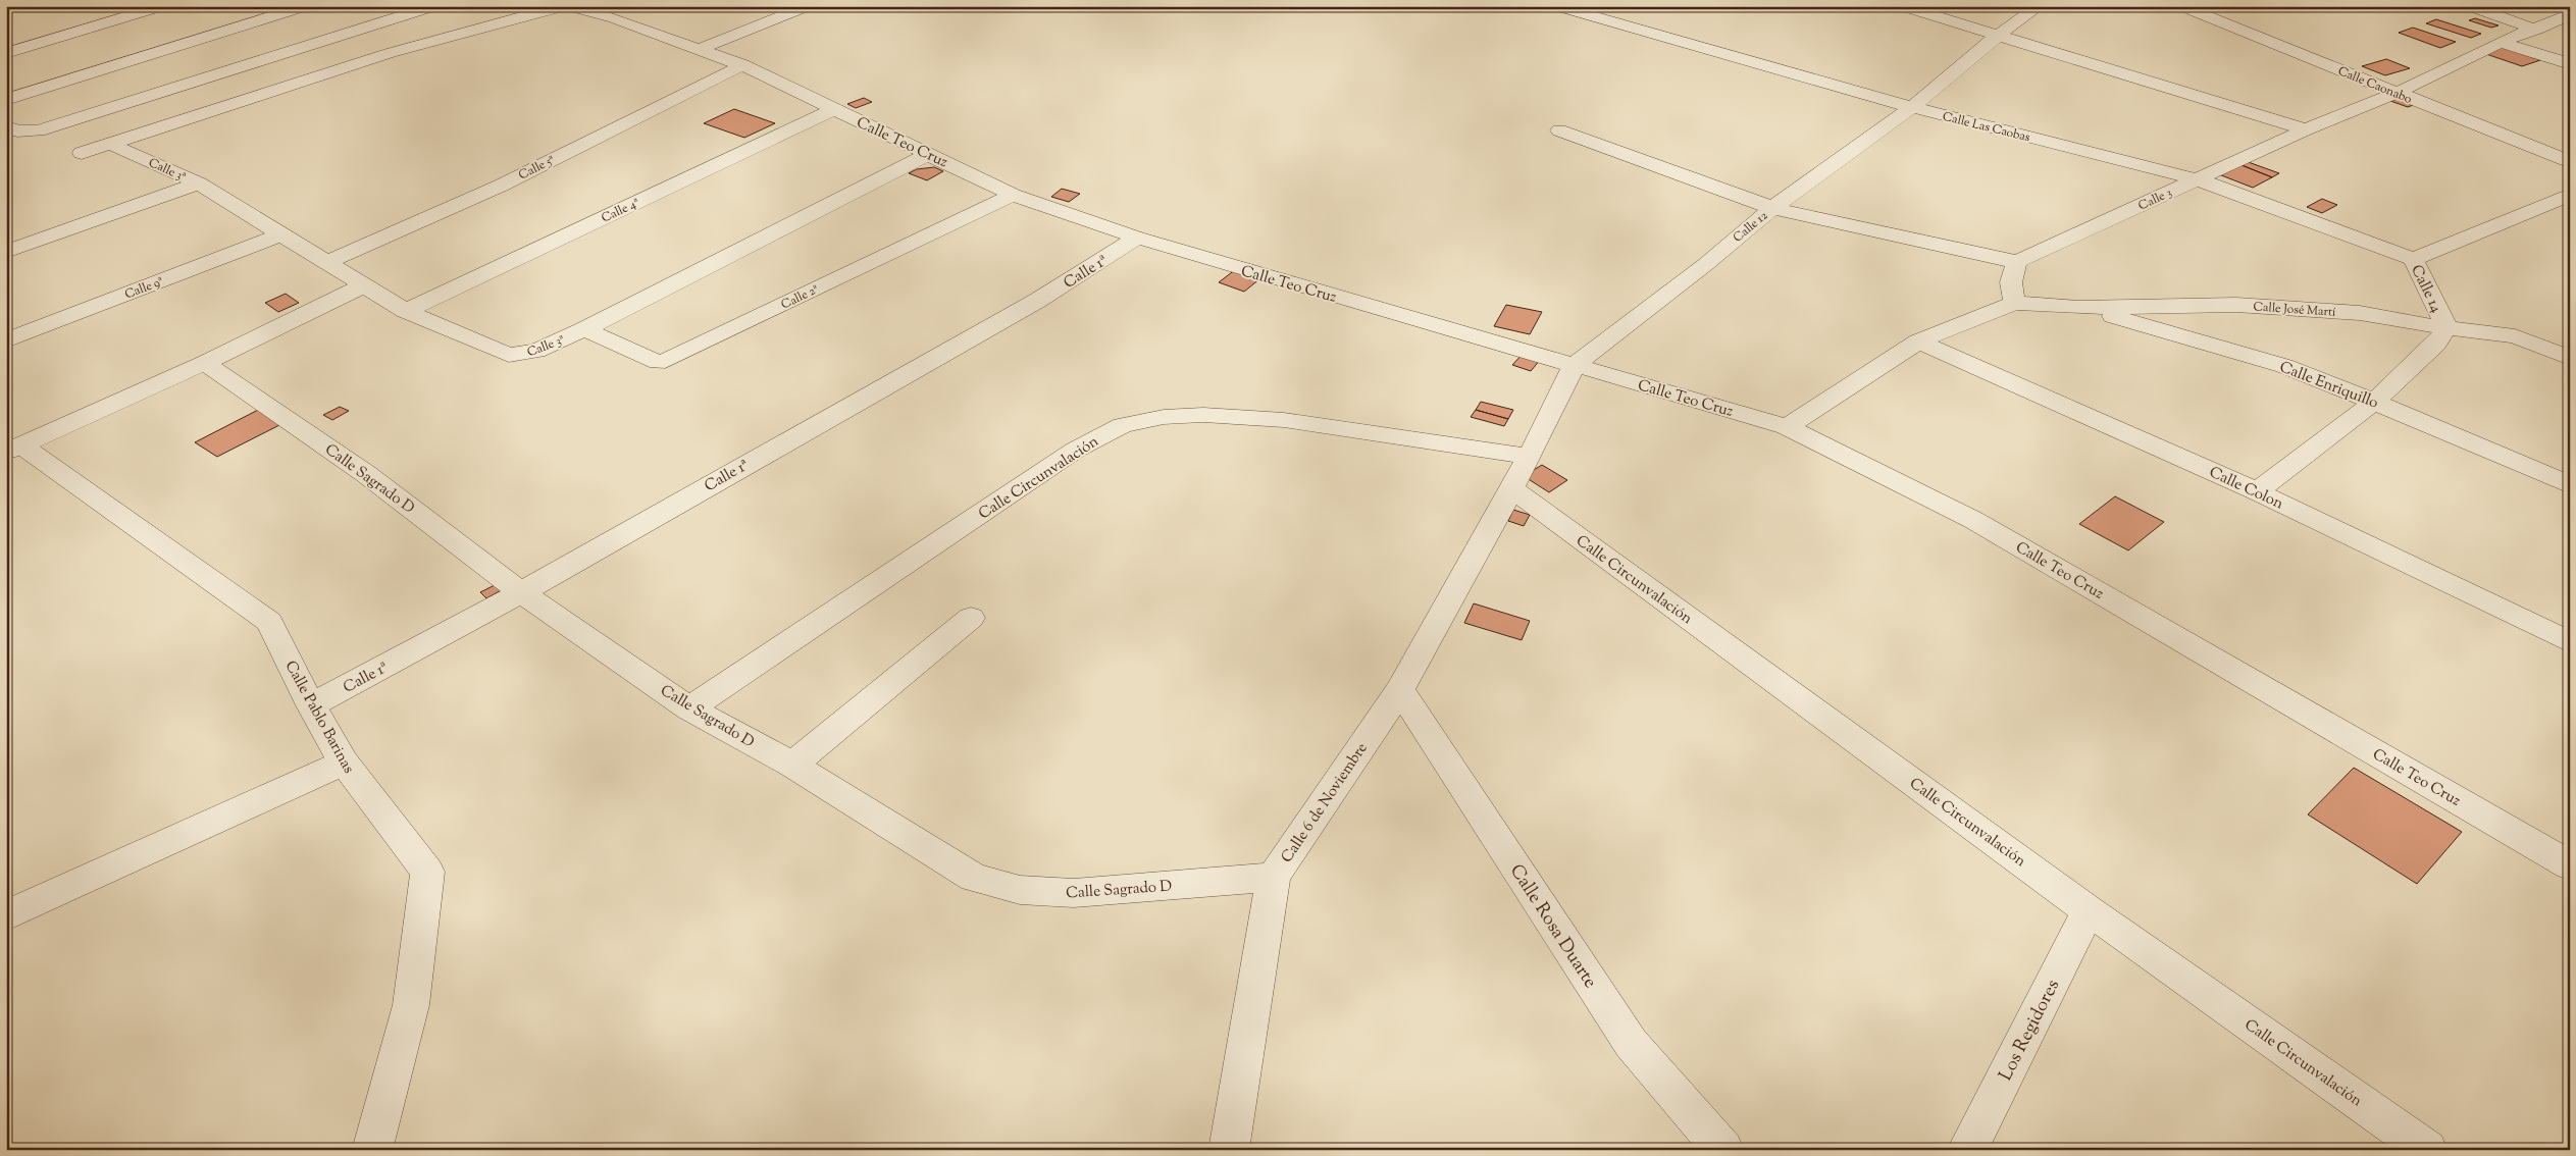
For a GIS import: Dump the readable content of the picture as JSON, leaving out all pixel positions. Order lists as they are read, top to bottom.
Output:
{
  "streets": {
    "street": [
      "Calle Caonabo",
      "Calle Las Caobas",
      "Calle Teo Cruz",
      "Calle 5ª",
      "Calle 3ª",
      "Calle 3",
      "Calle 4ª",
      "Calle 12",
      "Calle 1ª",
      "Calle 9ª",
      "Calle 14",
      "Calle 2ª",
      "Calle José Martí",
      "Calle Enriquillo",
      "Calle Circunvalación",
      "Calle Sagrado D",
      "Calle Colon",
      "Calle Pablo Barinas",
      "Calle 6 de Noviembre",
      "Calle Rosa Duarte",
      "Los Regidores"
    ]
  },
  "crossings": [
    ["Calle Caonabo", "Calle 3"],
    ["Calle Las Caobas", "Calle 3"],
    ["Calle Las Caobas", "Calle 12"],
    ["Calle Las Caobas", "Calle 14"],
    ["Calle Teo Cruz", "Calle 5ª"],
    ["Calle Teo Cruz", "Calle 3ª"],
    ["Calle Teo Cruz", "Calle 4ª"],
    ["Calle Teo Cruz", "Calle 12"],
    ["Calle Teo Cruz", "Calle 1ª"],
    ["Calle Teo Cruz", "Calle 2ª"],
    ["Calle 5ª", "Calle 3ª"],
    ["Calle 3ª", "Calle 4ª"],
    ["Calle 3ª", "Calle 9ª"],
    ["Calle 3ª", "Calle 2ª"],
    ["Calle 12", "Calle Circunvalación"],
    ["Calle 12", "Calle 6 de Noviembre"],
    ["Calle 1ª", "Calle Sagrado D"],
    ["Calle 1ª", "Calle Pablo Barinas"],
    ["Calle 14", "Calle José Martí"],
    ["Calle 14", "Calle Enriquillo"],
    ["Calle 14", "Calle Colon"],
    ["Calle José Martí", "Calle Enriquillo"],
    ["Calle Circunvalación", "Calle Sagrado D"],
    ["Calle Circunvalación", "Calle 6 de Noviembre"],
    ["Calle Circunvalación", "Los Regidores"],
    ["Calle Sagrado D", "Calle 6 de Noviembre"],
    ["Calle 6 de Noviembre", "Calle Rosa Duarte"]
  ]
}
